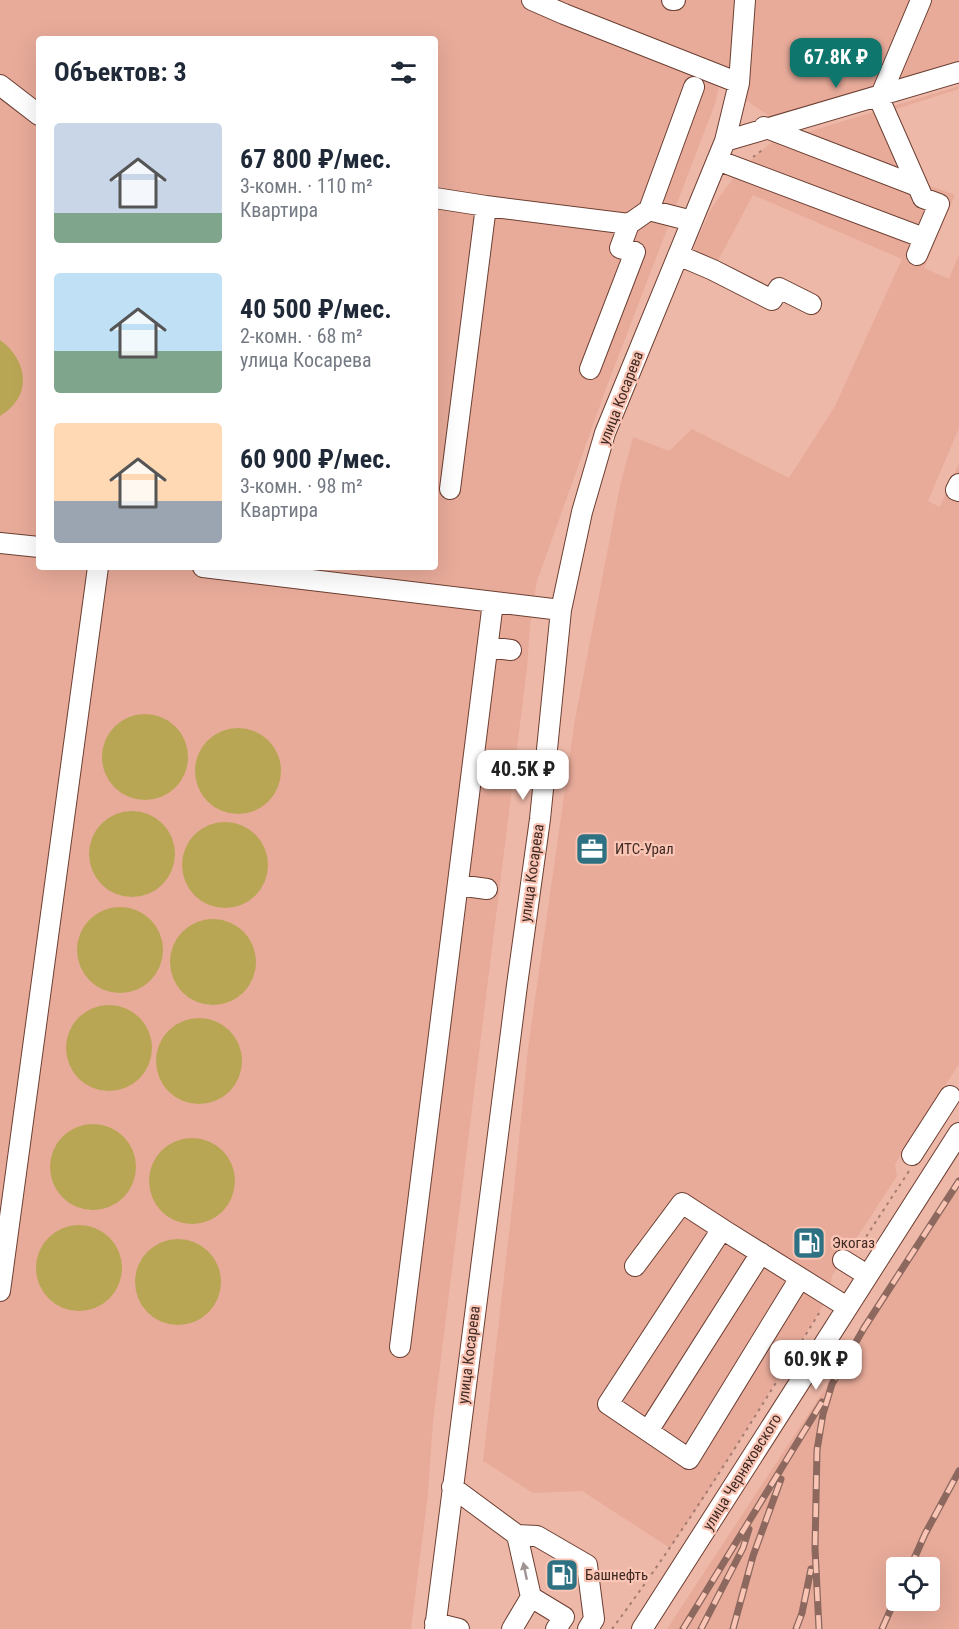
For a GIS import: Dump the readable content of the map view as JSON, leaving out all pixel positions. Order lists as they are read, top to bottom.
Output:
{
  "streets": {
    "street": ["улица Косарева", "улица Черняховского"]
  },
  "places": {
    "office": ["ИТС-Урал"],
    "fuel station": ["Экогаз", "Башнефть"]
  },
  "page": {
    "heading": "Объектов: 3",
    "price": ["67.8K ₽", "40.5K ₽", "60.9K ₽"],
    "list": [
      {
        "name": "67 800 ₽/мес.",
        "note": "3-комн. · 110 m² · Квартира"
      },
      {
        "name": "40 500 ₽/мес.",
        "note": "2-комн. · 68 m² · улица Косарева"
      },
      {
        "name": "60 900 ₽/мес.",
        "note": "3-комн. · 98 m² · Квартира"
      }
    ]
  }
}
